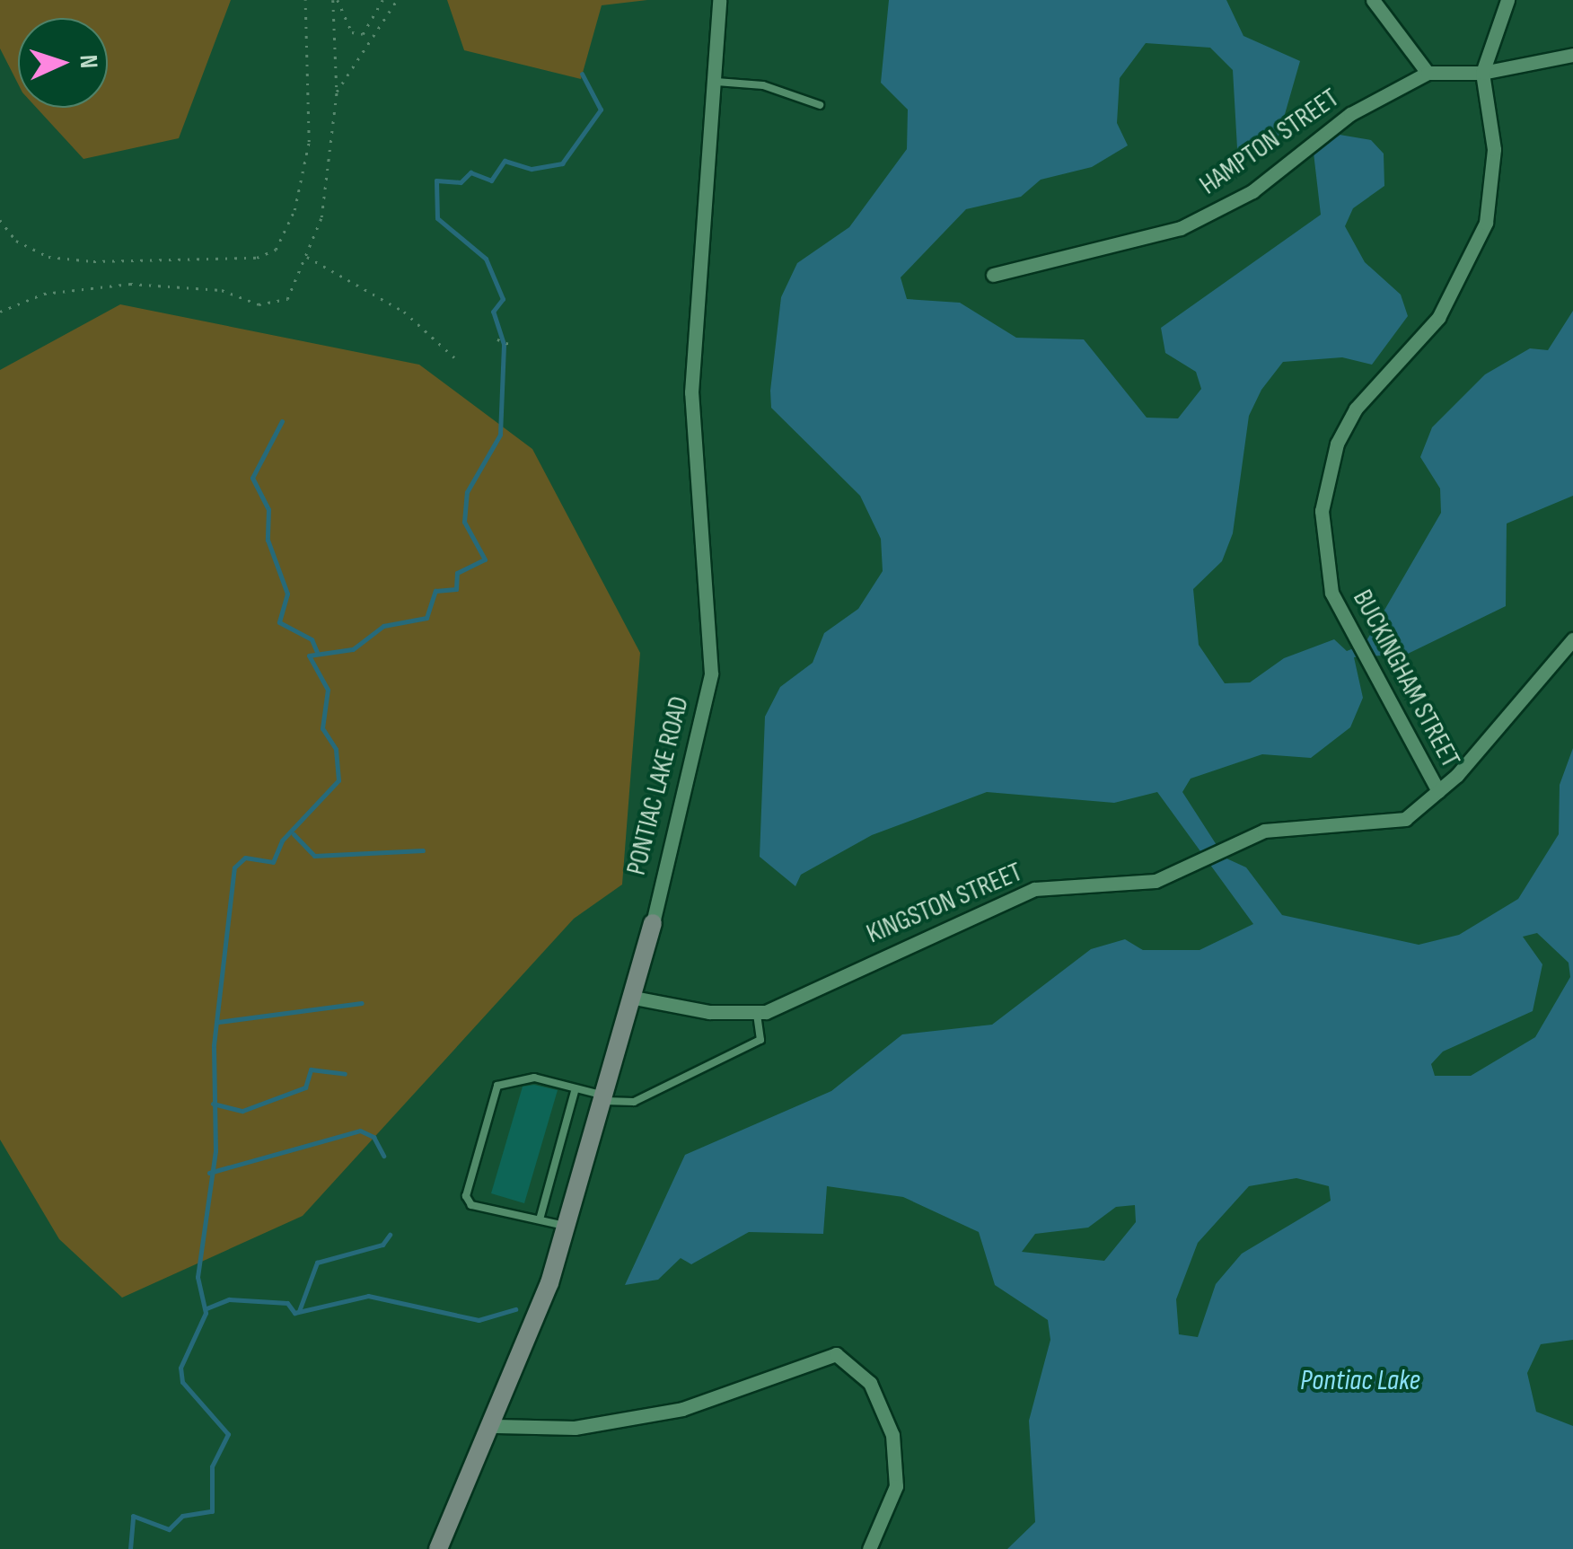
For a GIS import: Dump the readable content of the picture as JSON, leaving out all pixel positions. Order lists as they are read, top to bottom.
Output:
{
  "streets": {
    "street": [
      "HAMPTON STREET",
      "BUCKINGHAM STREET",
      "PONTIAC LAKE ROAD",
      "KINGSTON STREET"
    ]
  },
  "crossings": [
    ["HAMPTON STREET", "BUCKINGHAM STREET"],
    ["BUCKINGHAM STREET", "KINGSTON STREET"]
  ],
  "water": ["Pontiac Lake"],
  "north": "right"
}
